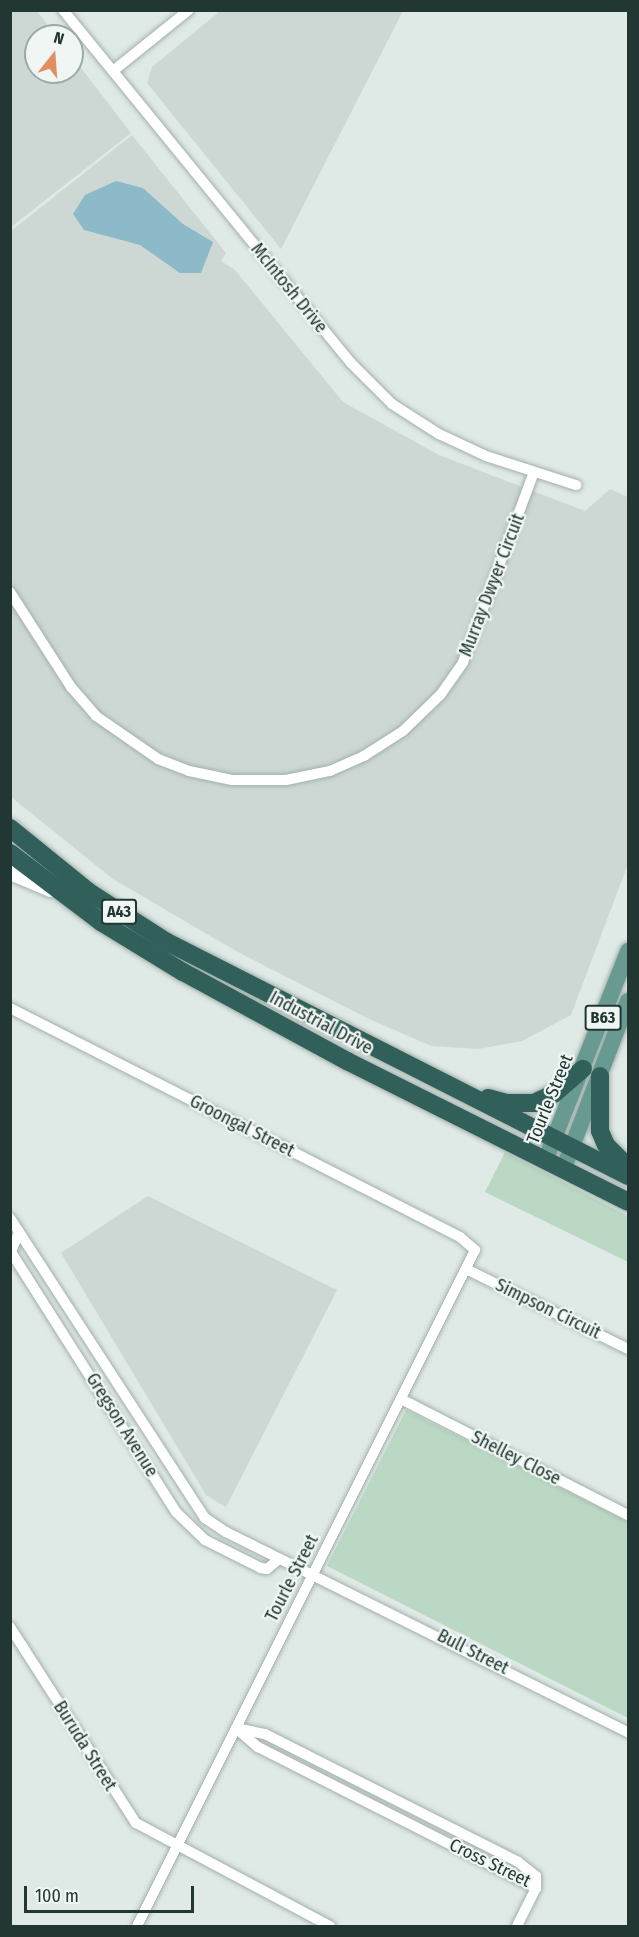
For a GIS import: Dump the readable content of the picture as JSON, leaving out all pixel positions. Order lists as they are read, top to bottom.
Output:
{
  "streets": {
    "highway": ["A43", "B63", "Industrial Drive"],
    "main road": ["Tourle Street"],
    "street": [
      "McIntosh Drive",
      "Murray Dwyer Circuit",
      "Groongal Street",
      "Simpson Circuit",
      "Gregson Avenue",
      "Shelley Close",
      "Bull Street",
      "Buruda Street",
      "Cross Street"
    ]
  },
  "crossings": [
    ["McIntosh Drive", "Murray Dwyer Circuit"],
    ["B63", "Tourle Street"],
    ["Industrial Drive", "Tourle Street"],
    ["Tourle Street", "Groongal Street"],
    ["Tourle Street", "Simpson Circuit"],
    ["Tourle Street", "Gregson Avenue"],
    ["Tourle Street", "Shelley Close"],
    ["Tourle Street", "Bull Street"],
    ["Tourle Street", "Buruda Street"],
    ["Tourle Street", "Cross Street"],
    ["Gregson Avenue", "Bull Street"]
  ],
  "scale_bar": "100 m",
  "north": "top"
}
